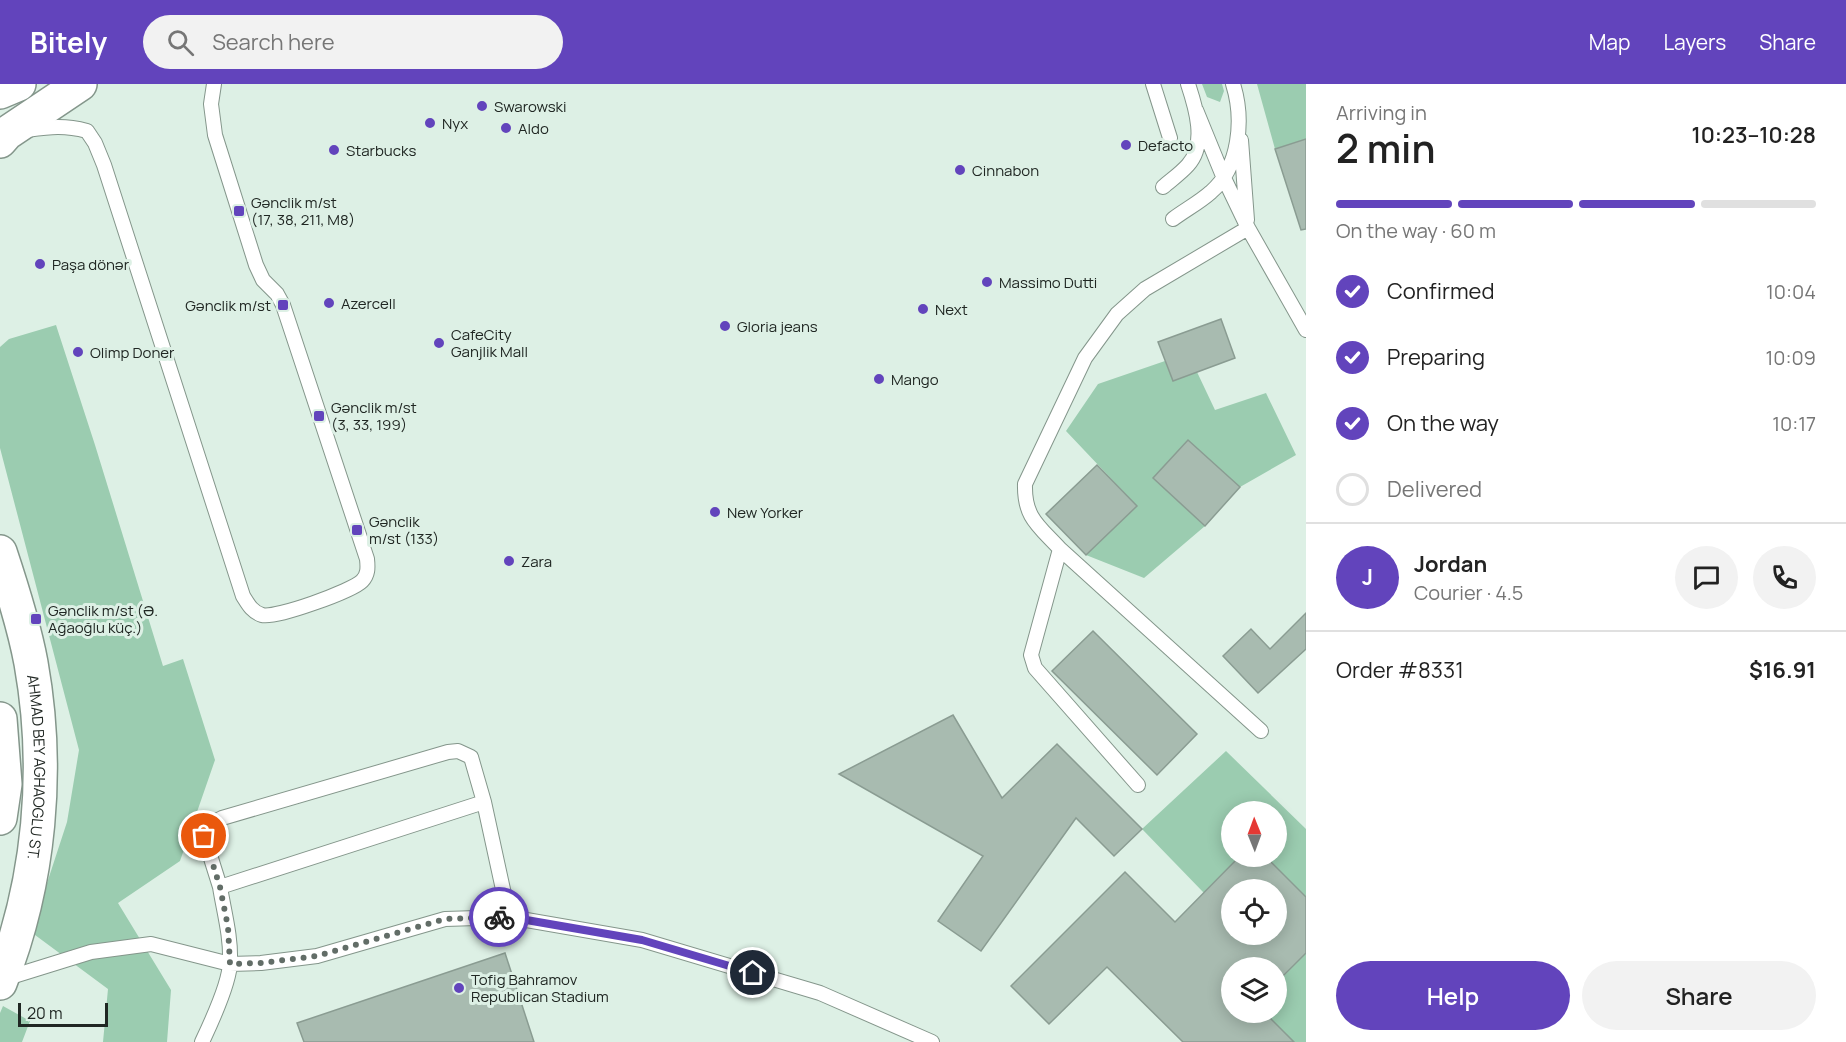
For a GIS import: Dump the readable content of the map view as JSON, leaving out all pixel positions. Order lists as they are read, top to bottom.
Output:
{
  "streets": {
    "street": ["AHMAD BEY AGHAOGLU ST."]
  },
  "places": {
    "other": [
      "Swarowski",
      "Nyx",
      "Aldo",
      "Defacto",
      "Starbucks",
      "Cinnabon",
      "Paşa dönər",
      "Massimo Dutti",
      "Azercell",
      "Next",
      "Gloria jeans",
      "CafeCity Ganjlik Mall",
      "Olimp Doner",
      "Mango",
      "New Yorker",
      "Zara",
      "Tofig Bahramov Republican Stadium"
    ],
    "transit": [
      "Gənclik m/st (17, 38, 211, M8)",
      "Gənclik m/st",
      "Gənclik m/st (3, 33, 199)",
      "Gənclik m/st (133)",
      "Gənclik m/st (Ə. Ağaoğlu küç.)"
    ]
  },
  "scale_bar": "20 m",
  "north": "top",
  "page": {
    "header": "Bitely",
    "search": "Search here",
    "nav": ["Map", "Layers", "Share"],
    "heading": ["2 min", "Arriving in", "10:23–10:28"],
    "panel": [
      "Jordan",
      "Courier · 4.5",
      "Order #8331",
      "$16.91"
    ],
    "bar": "On the way · 60 m",
    "list": [
      ["Confirmed", "10:04"],
      ["Preparing", "10:09"],
      ["On the way", "10:17"],
      "Delivered"
    ],
    "round": "J",
    "buttons": ["Help", "Share"],
    "scale": "20 m"
  }
}
